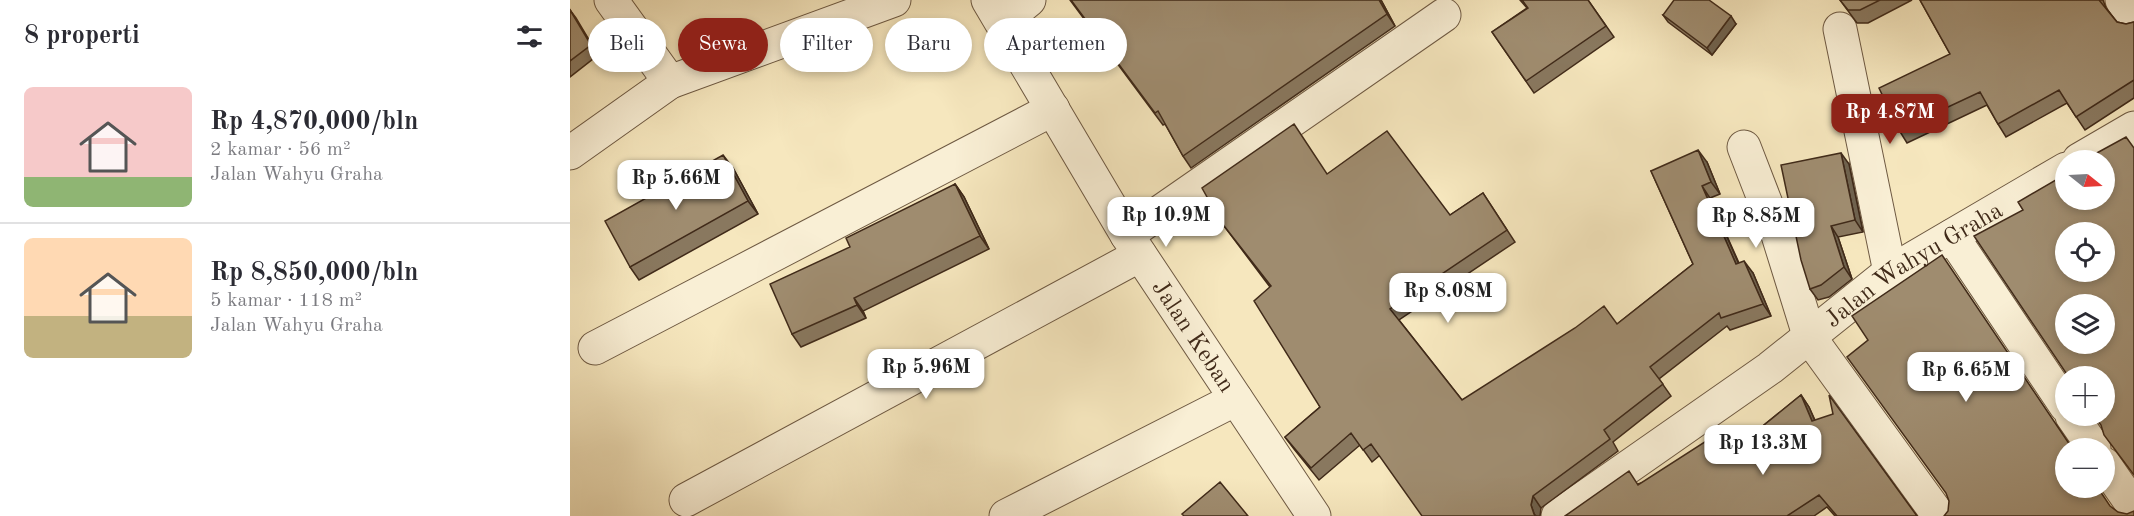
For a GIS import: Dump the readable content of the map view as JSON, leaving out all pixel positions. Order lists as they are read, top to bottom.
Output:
{
  "streets": {
    "street": ["Jalan Wahyu Graha", "Jalan Keban"]
  },
  "north": "right",
  "page": {
    "heading": "8 properti",
    "chip": [
      "Beli",
      "Sewa",
      "Filter",
      "Baru",
      "Apartemen"
    ],
    "list": [
      {
        "name": "Rp 4,870,000/bln",
        "note": "2 kamar · 56 m² · Jalan Wahyu Graha"
      },
      {
        "name": "Rp 8,850,000/bln",
        "note": "5 kamar · 118 m² · Jalan Wahyu Graha"
      }
    ],
    "price": [
      "Rp 4.87M",
      "Rp 5.66M",
      "Rp 10.9M",
      "Rp 8.85M",
      "Rp 8.08M",
      "Rp 5.96M",
      "Rp 6.65M",
      "Rp 13.3M"
    ],
    "map_buttons": ["+", "−"]
  }
}
